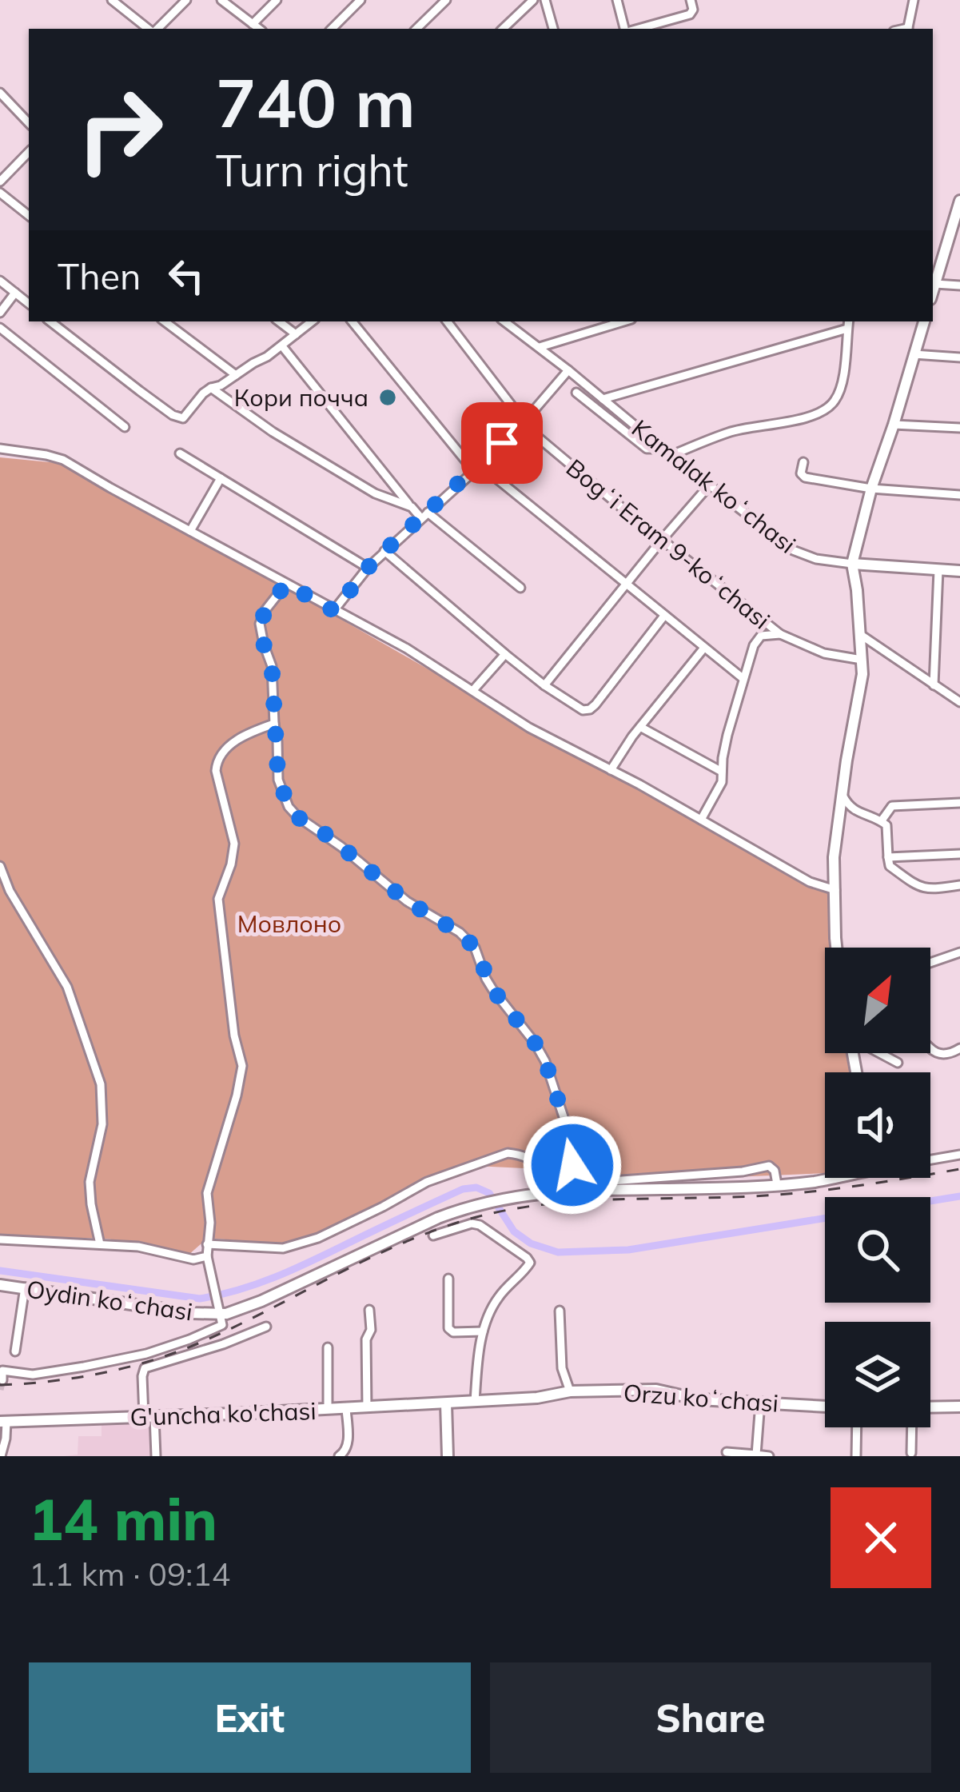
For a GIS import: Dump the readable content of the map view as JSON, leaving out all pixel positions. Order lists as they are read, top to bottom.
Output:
{
  "streets": {
    "street": [
      "Kamalak koʻchasi",
      "Bogʻi Eram 9-koʻchasi",
      "Oydin koʻchasi",
      "Orzu koʻchasi",
      "G'uncha ko'chasi"
    ]
  },
  "crossings": [
    ["Orzu koʻchasi", "G'uncha ko'chasi"]
  ],
  "parks": ["Мовлоно"],
  "places": ["Кори почча"],
  "north": "top right",
  "page": {
    "turn": ["740 m", "Turn right"],
    "then": "Then",
    "heading": ["14 min", "1.1 km · 09:14"],
    "buttons": ["Exit", "Share"]
  }
}
